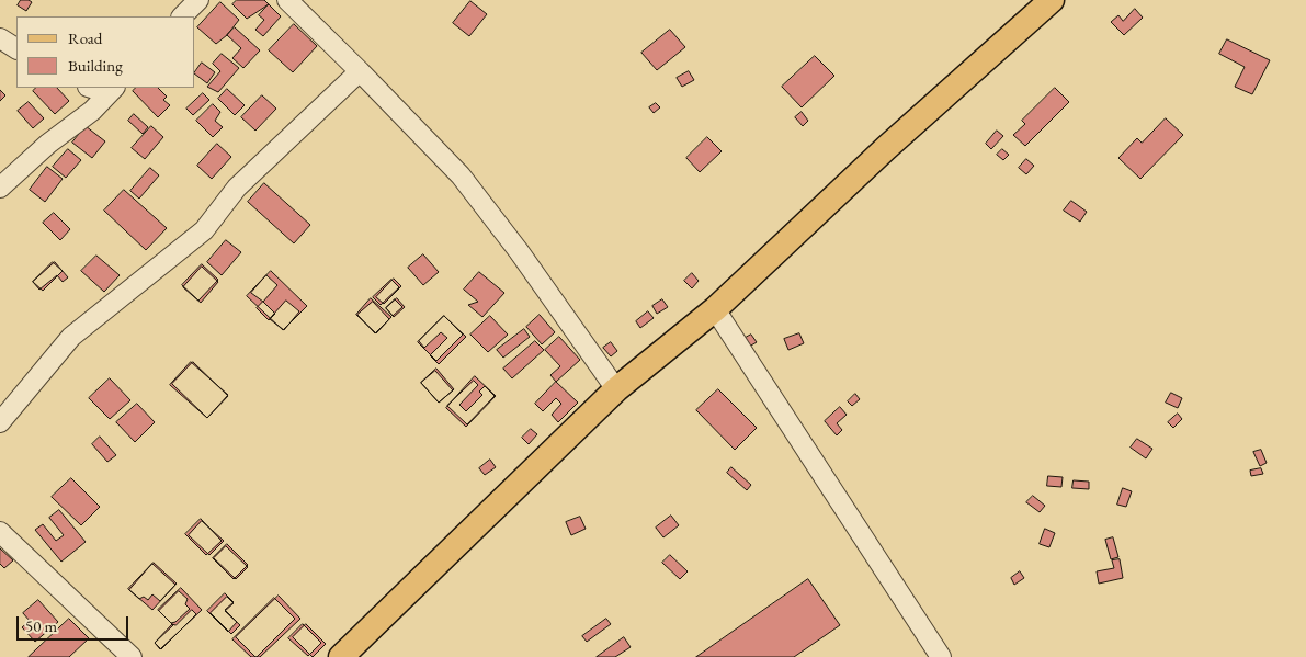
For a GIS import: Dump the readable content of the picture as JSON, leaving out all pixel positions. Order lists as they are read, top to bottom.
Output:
{
  "legend": ["Road", "Building"],
  "scale_bar": "50 m"
}
